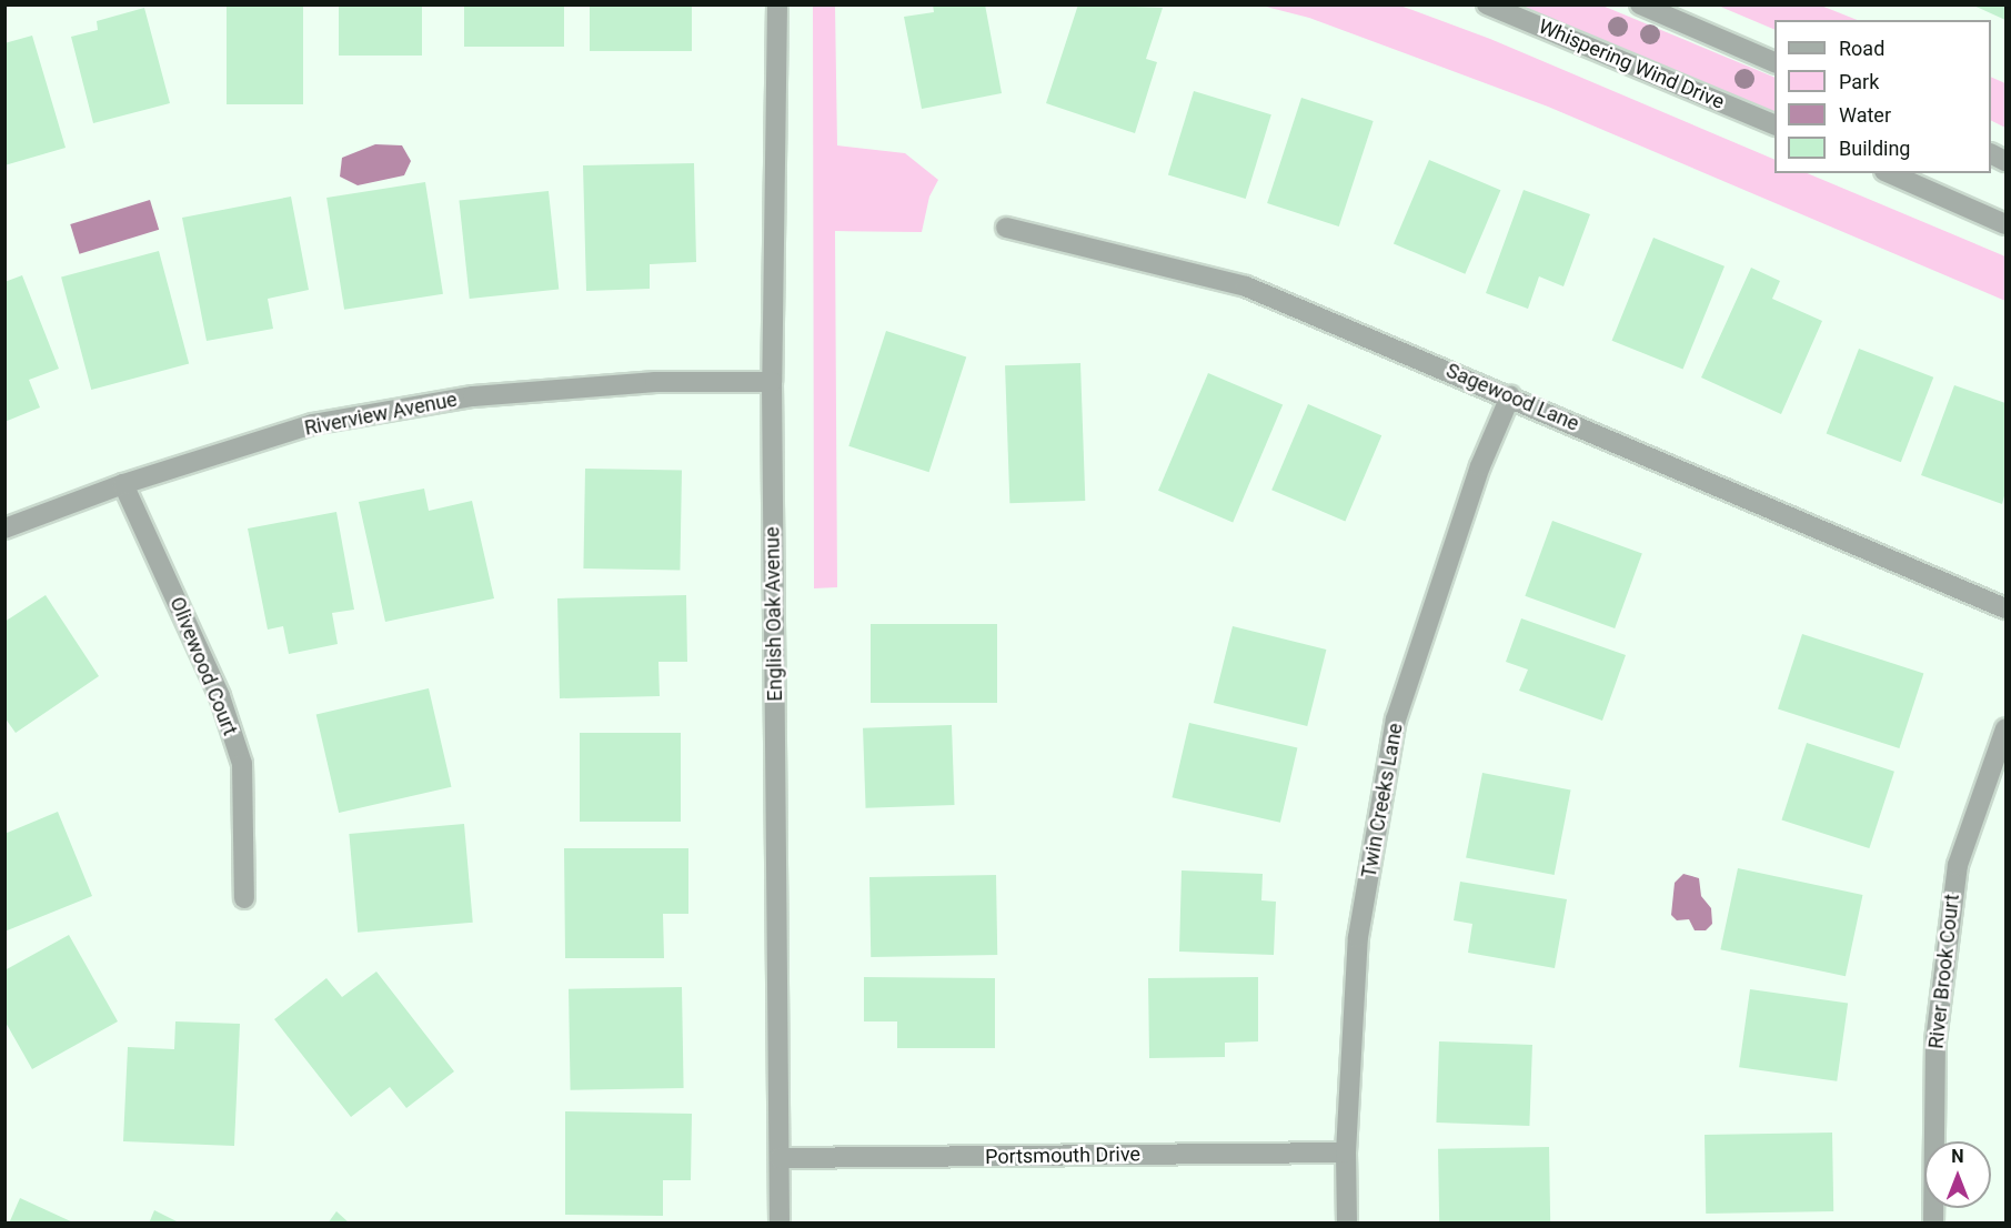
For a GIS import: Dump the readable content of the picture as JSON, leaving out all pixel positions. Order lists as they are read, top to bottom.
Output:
{
  "streets": {
    "street": [
      "Whispering Wind Drive",
      "Sagewood Lane",
      "Riverview Avenue",
      "English Oak Avenue",
      "Olivewood Court",
      "Twin Creeks Lane",
      "River Brook Court",
      "Portsmouth Drive"
    ]
  },
  "crossings": [
    ["Sagewood Lane", "Twin Creeks Lane"],
    ["Riverview Avenue", "English Oak Avenue"],
    ["Riverview Avenue", "Olivewood Court"],
    ["English Oak Avenue", "Portsmouth Drive"],
    ["Twin Creeks Lane", "Portsmouth Drive"]
  ],
  "legend": [
    "Road",
    "Park",
    "Water",
    "Building"
  ],
  "north": "top"
}
